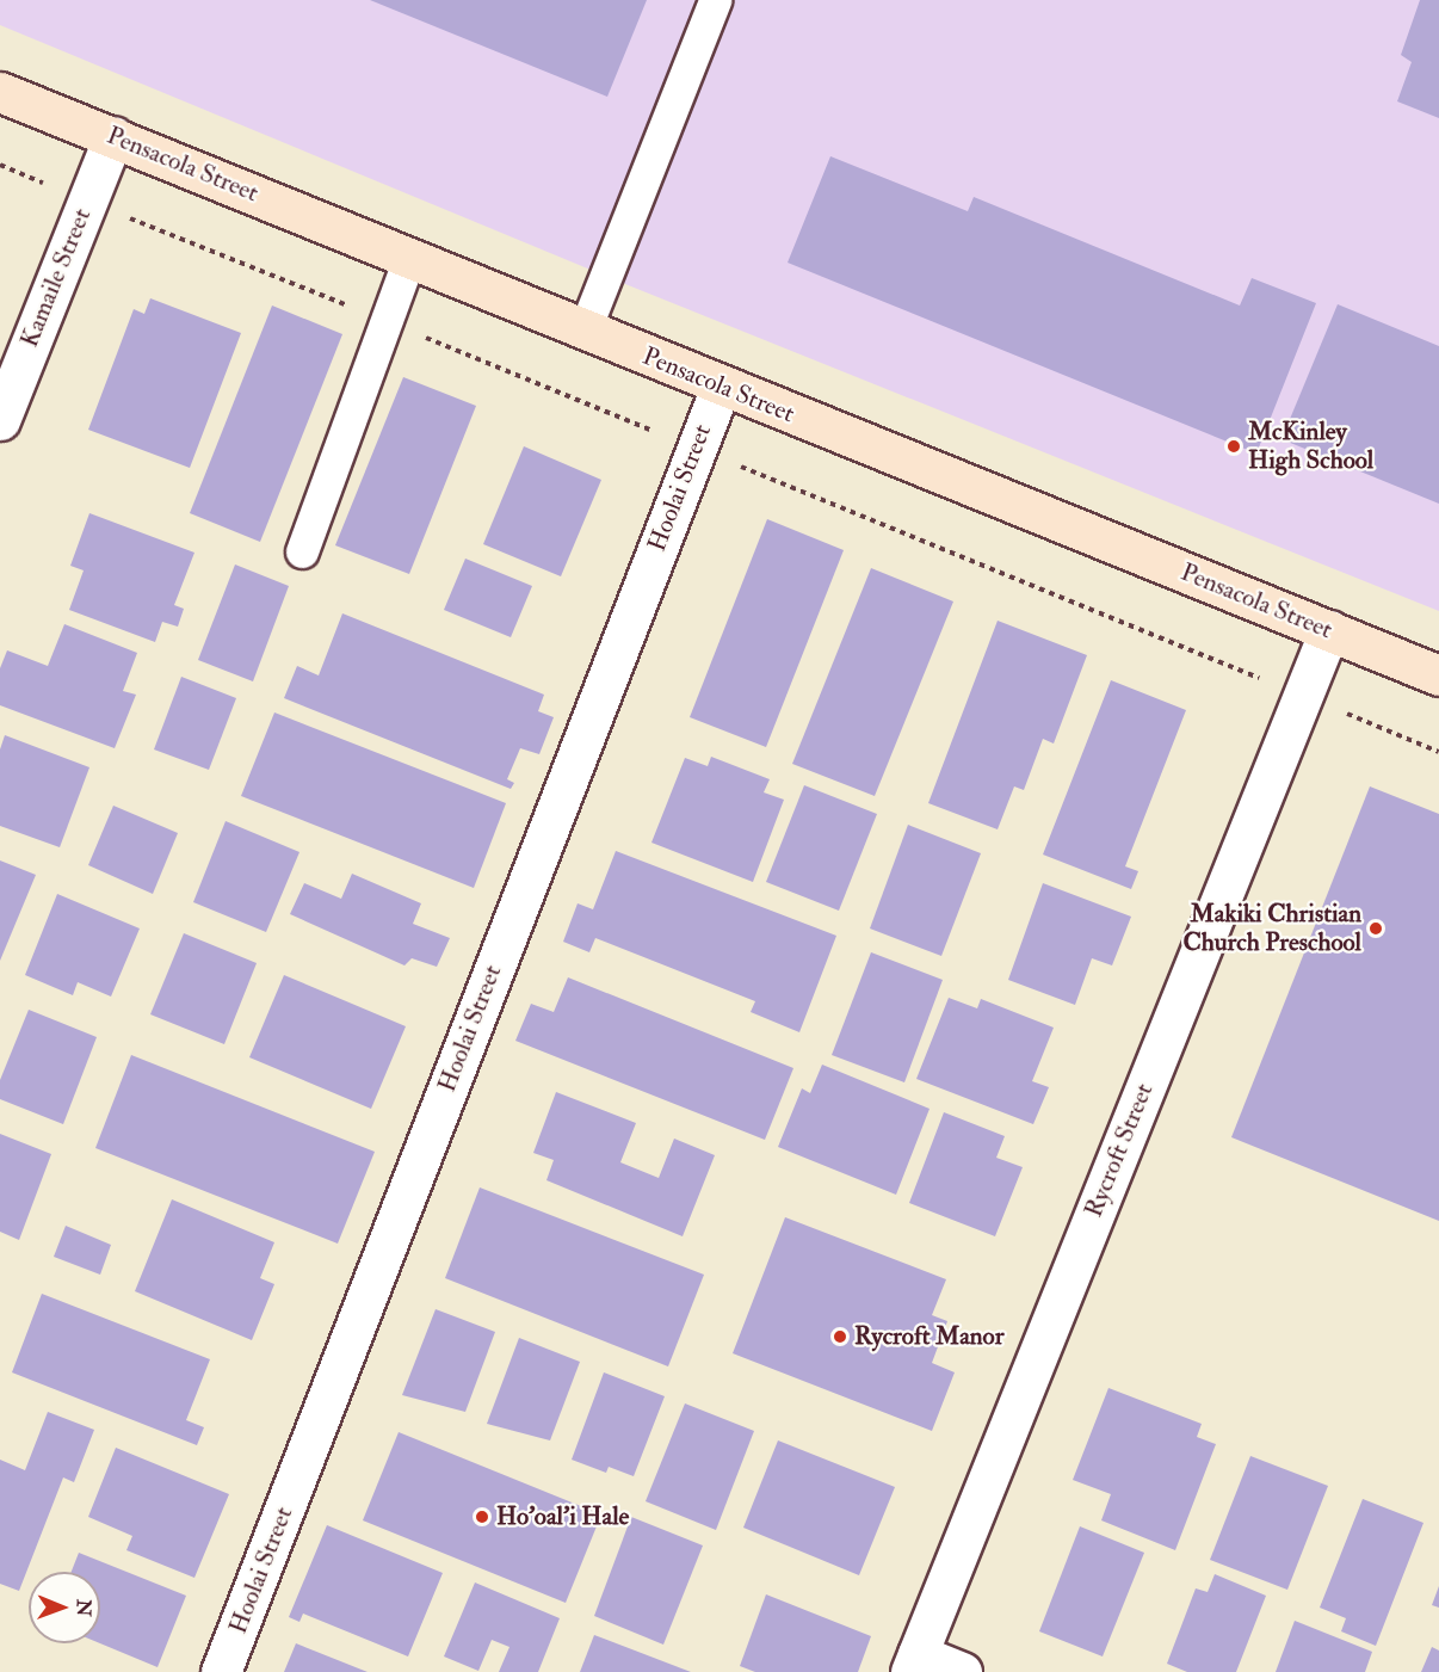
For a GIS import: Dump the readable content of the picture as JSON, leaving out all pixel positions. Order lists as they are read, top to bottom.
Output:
{
  "streets": {
    "main road": ["Pensacola Street"],
    "street": ["Kamaile Street", "Hoolai Street", "Rycroft Street"]
  },
  "crossings": [
    ["Pensacola Street", "Kamaile Street"],
    ["Pensacola Street", "Hoolai Street"],
    ["Pensacola Street", "Rycroft Street"]
  ],
  "places": [
    "McKinley High School",
    "Makiki Christian Church Preschool",
    "Rycroft Manor",
    "Ho'oal'i Hale"
  ],
  "north": "right"
}
